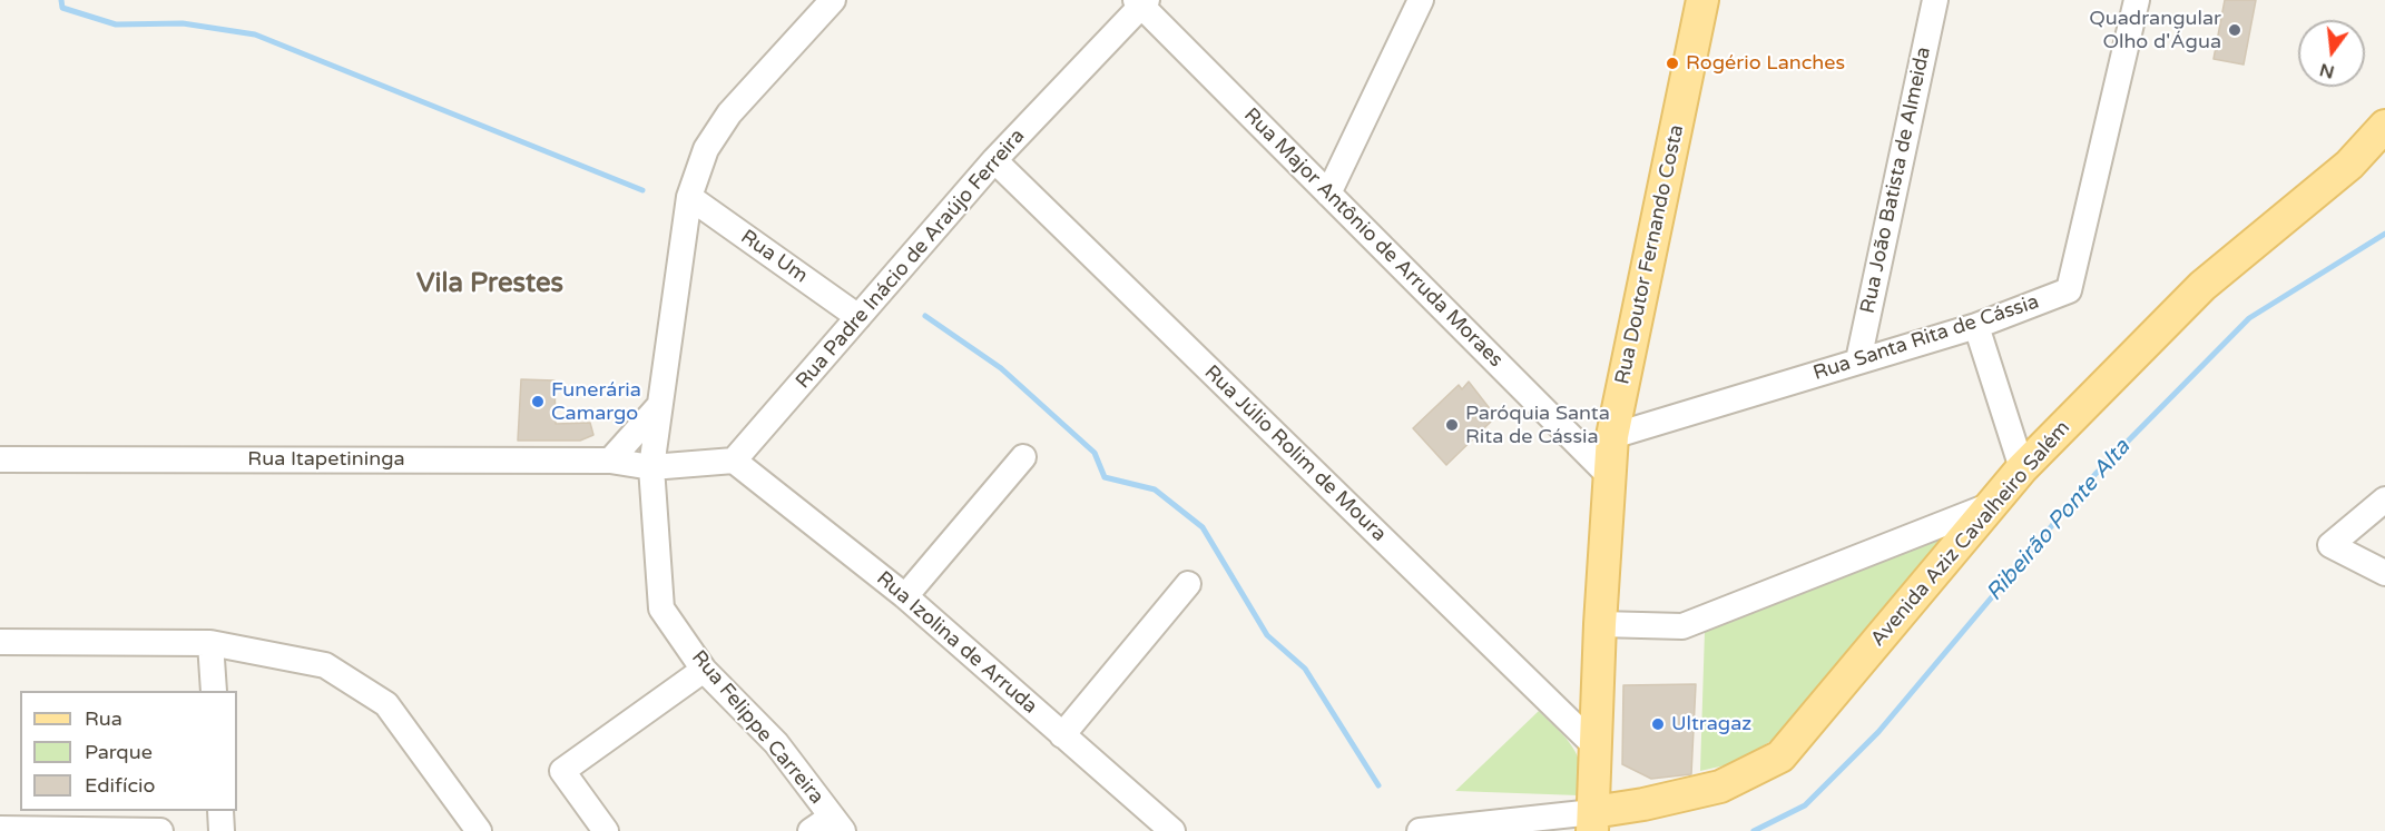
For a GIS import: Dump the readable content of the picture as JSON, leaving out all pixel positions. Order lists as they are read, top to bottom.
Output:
{
  "streets": {
    "main road": ["Rua Doutor Fernando Costa", "Avenida Aziz Cavalheiro Salém"],
    "street": [
      "Rua João Batista de Almeida",
      "Rua Major Antônio de Arruda Moraes",
      "Rua Um",
      "Rua Padre Inácio de Araújo Ferreira",
      "Rua Santa Rita de Cássia",
      "Rua Júlio Rolim de Moura",
      "Rua Itapetininga",
      "Rua Izolina de Arruda",
      "Rua Felippe Carreira"
    ]
  },
  "crossings": [
    ["Rua João Batista de Almeida", "Rua Santa Rita de Cássia"],
    ["Rua Major Antônio de Arruda Moraes", "Rua Doutor Fernando Costa"],
    ["Rua Major Antônio de Arruda Moraes", "Rua Padre Inácio de Araújo Ferreira"],
    ["Rua Doutor Fernando Costa", "Rua Santa Rita de Cássia"],
    ["Rua Doutor Fernando Costa", "Rua Júlio Rolim de Moura"],
    ["Rua Doutor Fernando Costa", "Avenida Aziz Cavalheiro Salém"],
    ["Rua Um", "Rua Padre Inácio de Araújo Ferreira"],
    ["Rua Um", "Rua Felippe Carreira"],
    ["Rua Padre Inácio de Araújo Ferreira", "Rua Júlio Rolim de Moura"],
    ["Rua Padre Inácio de Araújo Ferreira", "Rua Izolina de Arruda"],
    ["Rua Itapetininga", "Rua Felippe Carreira"]
  ],
  "districts": ["Vila Prestes"],
  "water": ["Ribeirão Ponte Alta"],
  "places": [
    "Quadrangular Olho d'Água",
    "Rogério Lanches",
    "Funerária Camargo",
    "Paróquia Santa Rita de Cássia",
    "Ultragaz"
  ],
  "legend": ["Rua", "Parque", "Edifício"],
  "north": "bottom"
}
